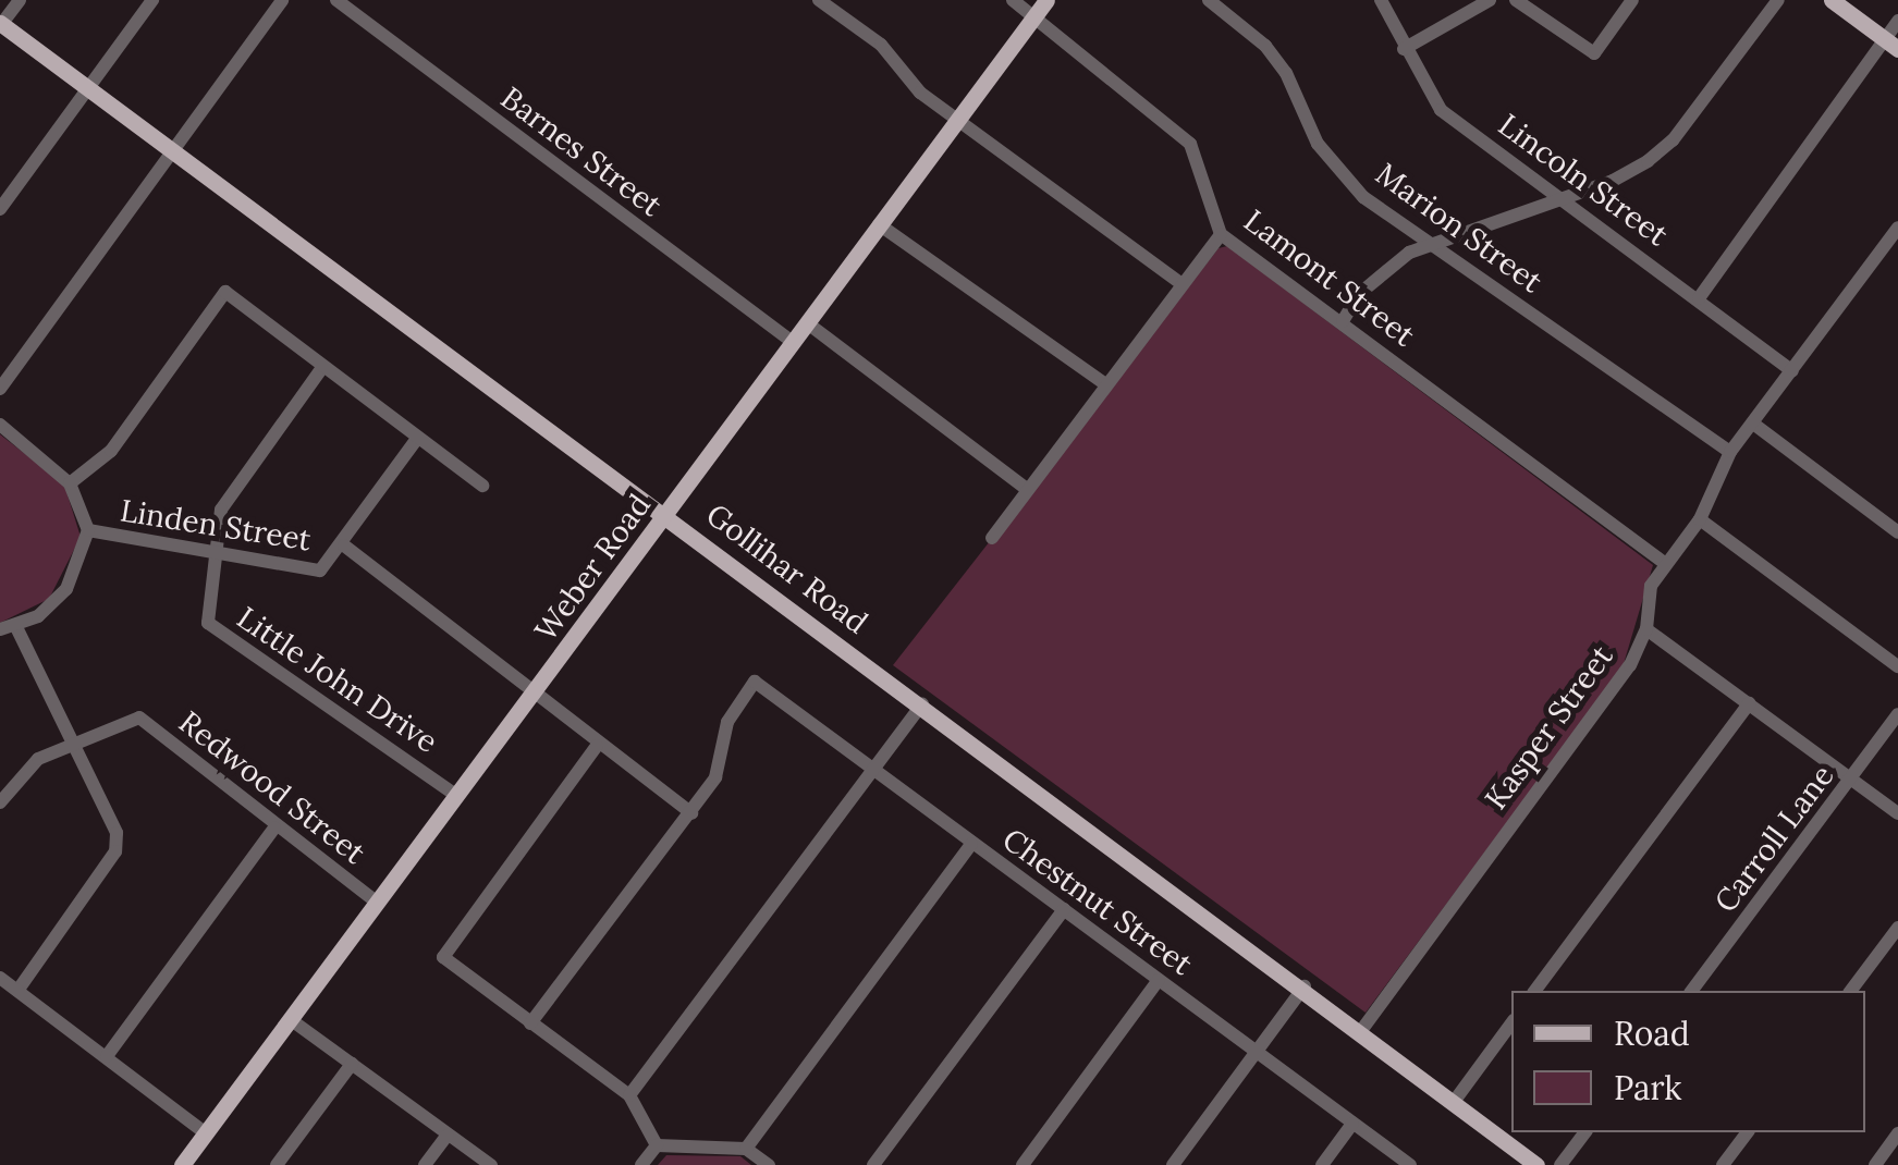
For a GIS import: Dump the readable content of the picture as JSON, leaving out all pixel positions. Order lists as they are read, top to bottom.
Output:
{
  "streets": {
    "main road": ["Weber Road", "Gollihar Road"],
    "street": [
      "Barnes Street",
      "Lincoln Street",
      "Marion Street",
      "Lamont Street",
      "Linden Street",
      "Little John Drive",
      "Kasper Street",
      "Redwood Street",
      "Carroll Lane",
      "Chestnut Street"
    ]
  },
  "crossings": [
    ["Barnes Street", "Weber Road"],
    ["Lincoln Street", "Kasper Street"],
    ["Marion Street", "Kasper Street"],
    ["Lamont Street", "Weber Road"],
    ["Lamont Street", "Kasper Street"],
    ["Linden Street", "Weber Road"],
    ["Linden Street", "Little John Drive"],
    ["Linden Street", "Chestnut Street"],
    ["Weber Road", "Gollihar Road"],
    ["Weber Road", "Little John Drive"],
    ["Weber Road", "Redwood Street"],
    ["Gollihar Road", "Kasper Street"]
  ],
  "legend": ["Road", "Park"]
}
